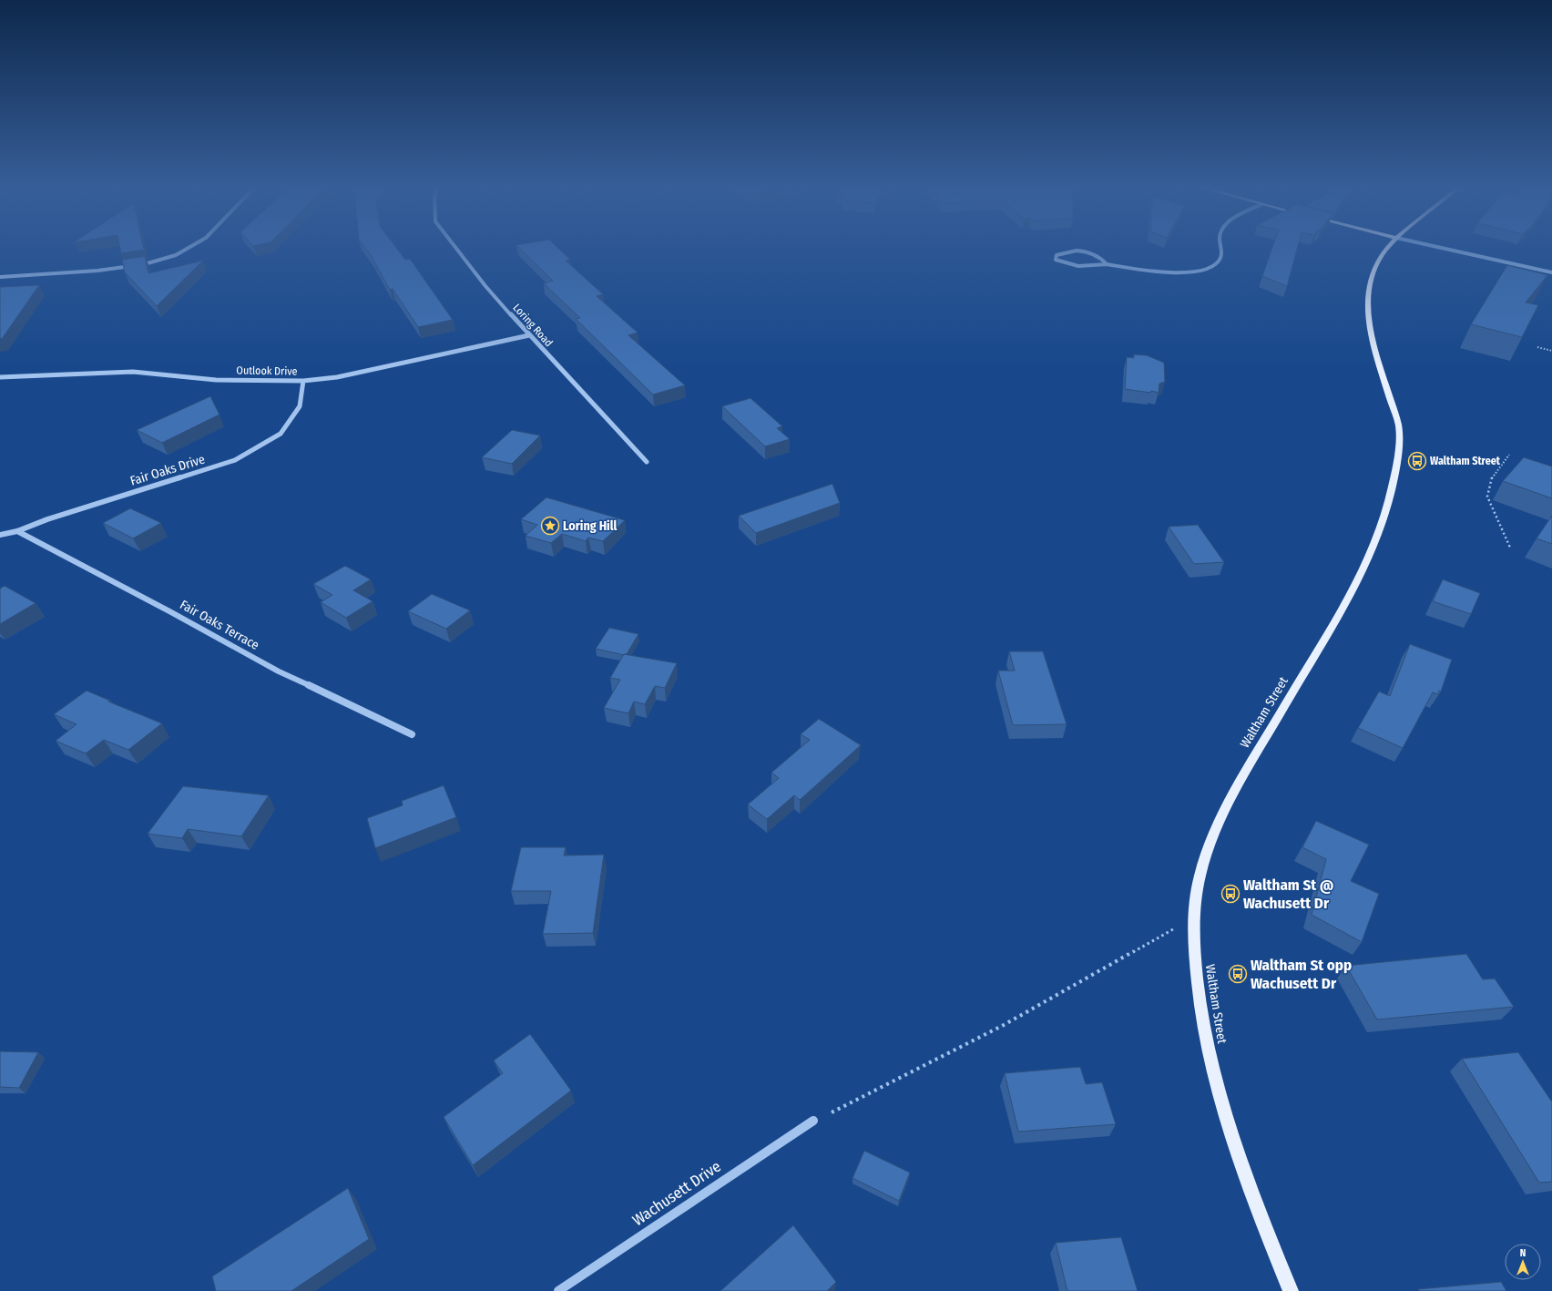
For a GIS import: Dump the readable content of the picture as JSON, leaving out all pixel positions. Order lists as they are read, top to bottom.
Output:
{
  "streets": {
    "main road": ["Waltham Street"],
    "street": [
      "Loring Road",
      "Outlook Drive",
      "Fair Oaks Drive",
      "Fair Oaks Terrace",
      "Wachusett Drive"
    ]
  },
  "crossings": [
    ["Loring Road", "Outlook Drive"],
    ["Outlook Drive", "Fair Oaks Drive"],
    ["Fair Oaks Drive", "Fair Oaks Terrace"]
  ],
  "places": {
    "bus stop": ["Waltham Street", "Waltham St @ Wachusett Dr", "Waltham St opp Wachusett Dr"],
    "place": ["Loring Hill"]
  },
  "north": "top"
}
